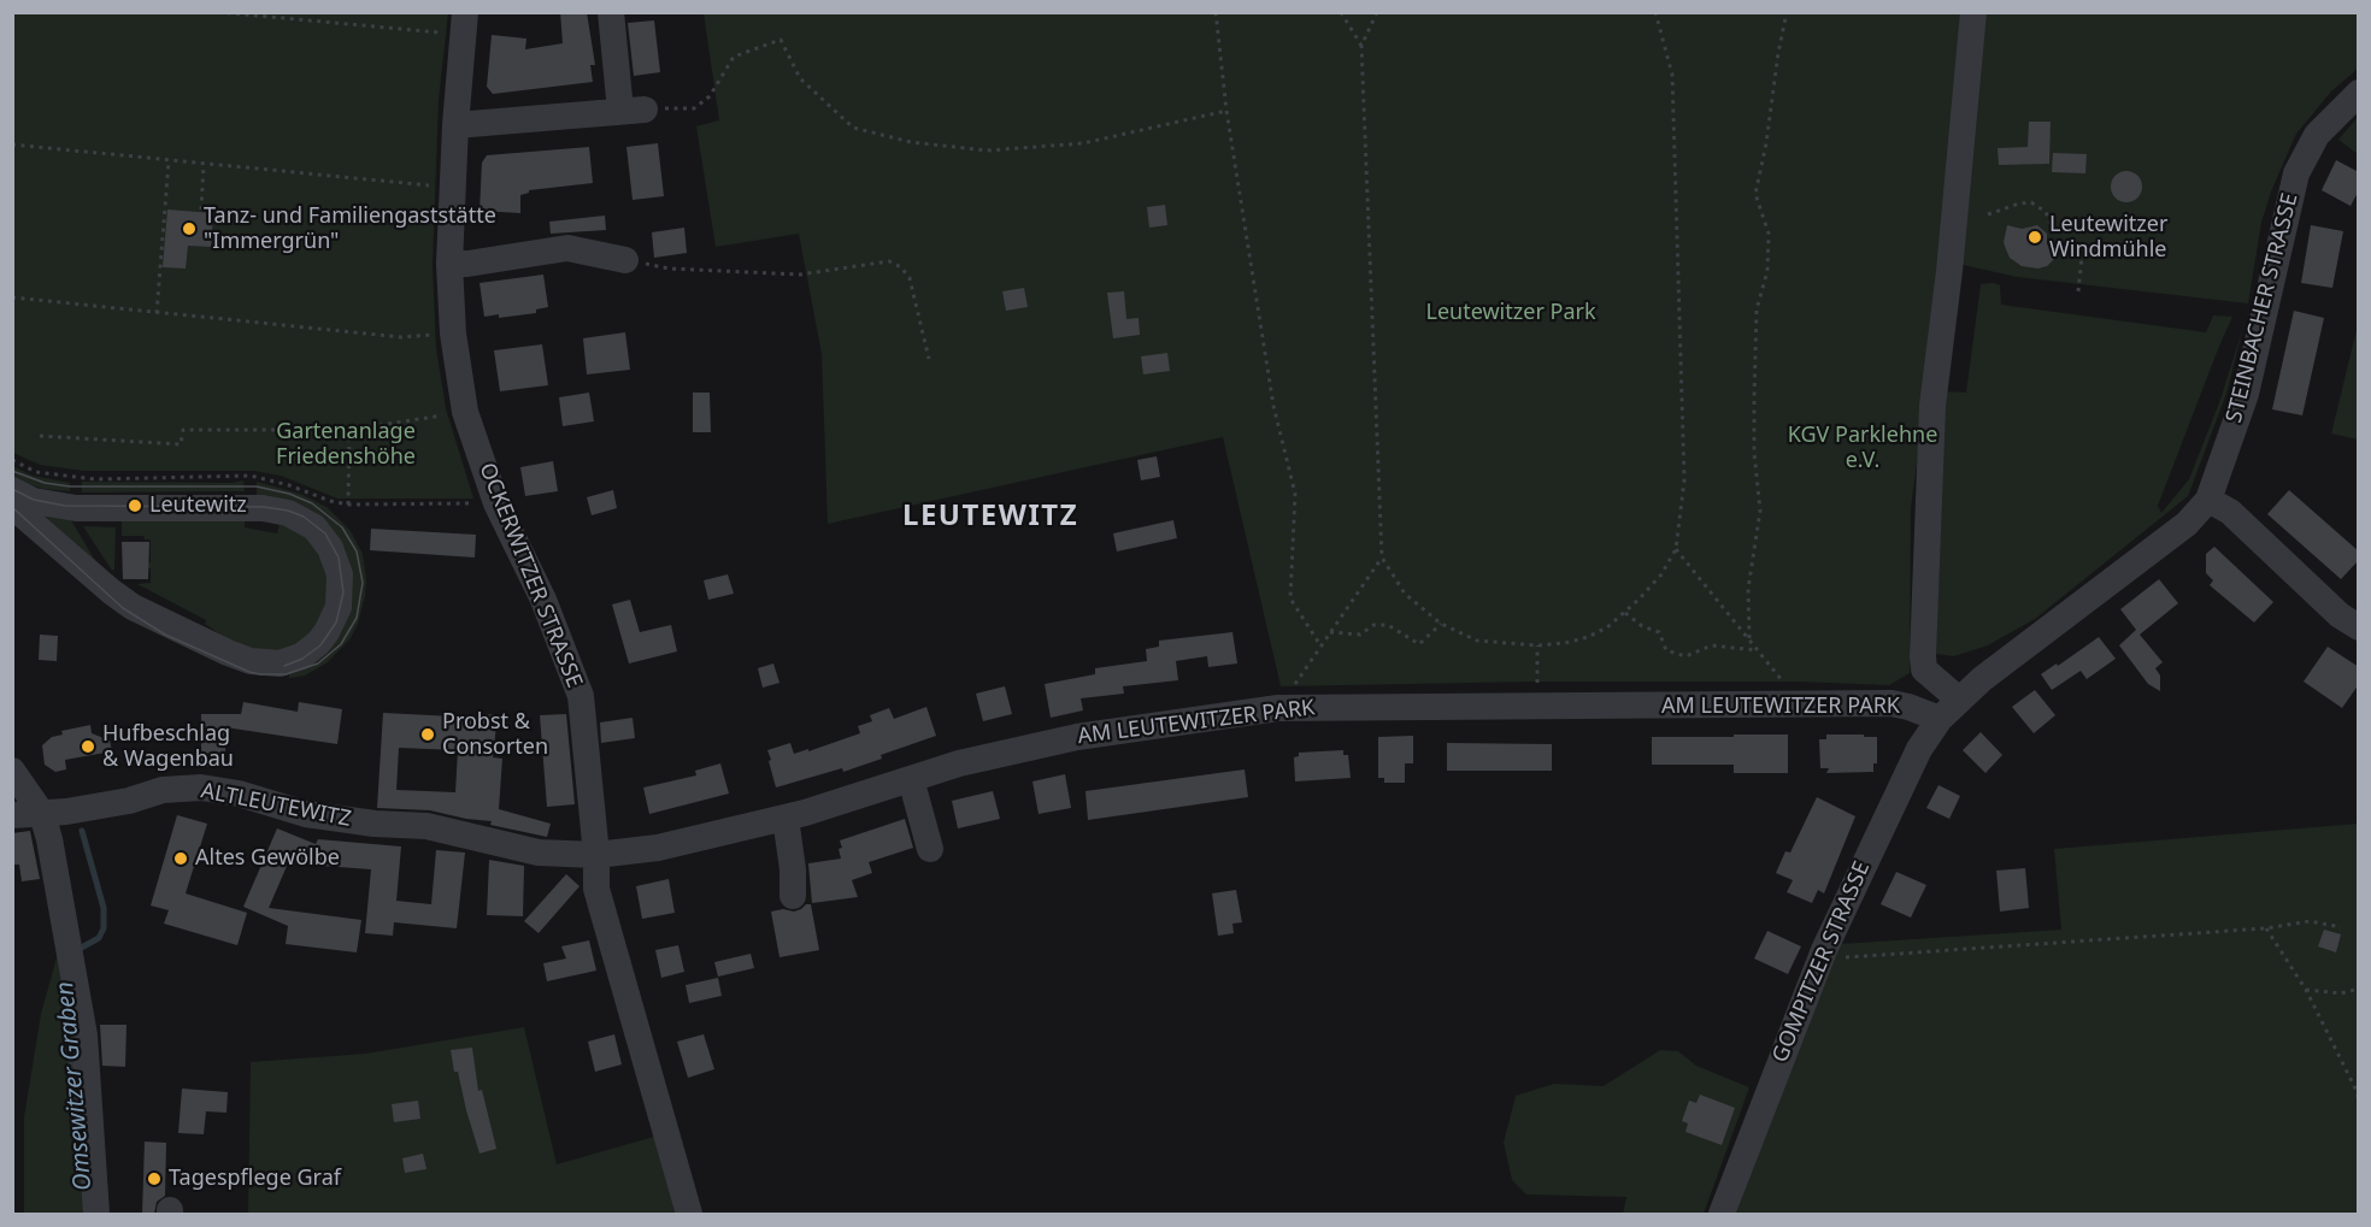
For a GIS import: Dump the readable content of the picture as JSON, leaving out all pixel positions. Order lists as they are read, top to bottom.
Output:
{
  "streets": {
    "street": [
      "STEINBACHER STRASSE",
      "OCKERWITZER STRASSE",
      "AM LEUTEWITZER PARK",
      "ALTLEUTEWITZ",
      "GOMPITZER STRASSE"
    ]
  },
  "crossings": [
    ["STEINBACHER STRASSE", "AM LEUTEWITZER PARK"],
    ["STEINBACHER STRASSE", "GOMPITZER STRASSE"],
    ["OCKERWITZER STRASSE", "AM LEUTEWITZER PARK"],
    ["OCKERWITZER STRASSE", "ALTLEUTEWITZ"],
    ["AM LEUTEWITZER PARK", "ALTLEUTEWITZ"],
    ["AM LEUTEWITZER PARK", "GOMPITZER STRASSE"]
  ],
  "districts": ["LEUTEWITZ"],
  "water": ["Omsewitzer Graben"],
  "parks": ["Leutewitzer Park", "Gartenanlage Friedenshöhe", "KGV Parklehne e.V."],
  "places": [
    "Tanz- und Familiengaststätte \"Immergrün\"",
    "Leutewitzer Windmühle",
    "Leutewitz",
    "Probst & Consorten",
    "Hufbeschlag & Wagenbau",
    "Altes Gewölbe",
    "Tagespflege Graf"
  ]
}
